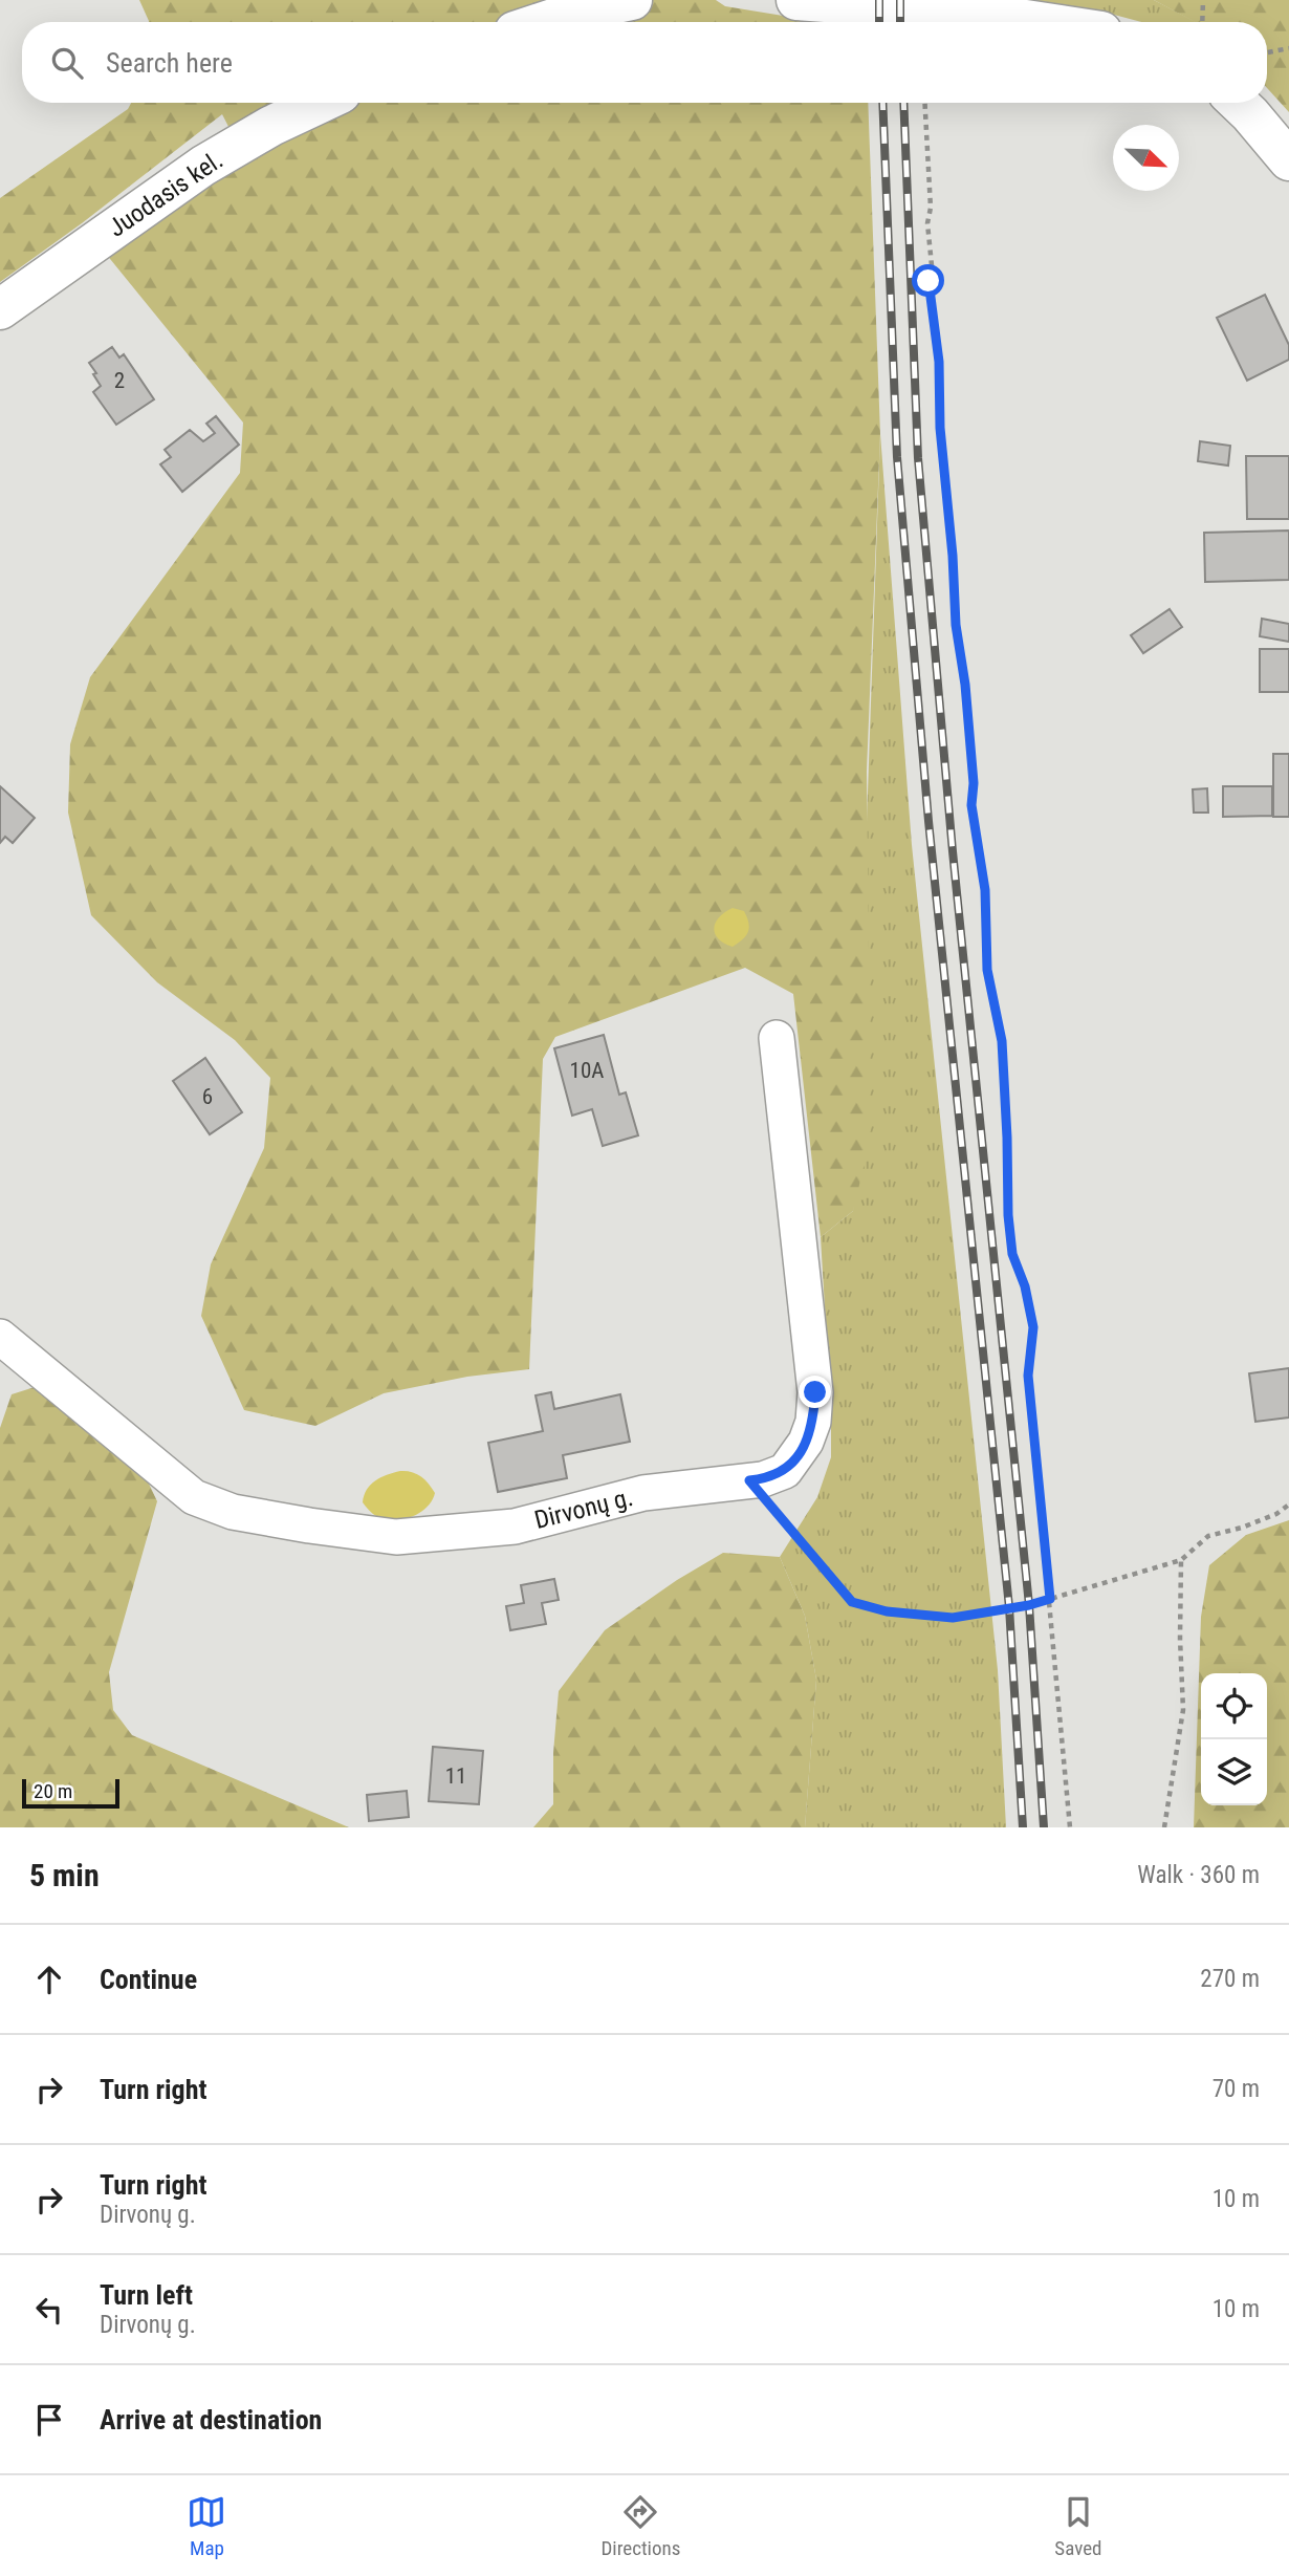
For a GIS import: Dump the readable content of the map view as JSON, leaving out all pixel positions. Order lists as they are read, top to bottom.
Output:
{
  "streets": {
    "street": ["Juodasis kel.", "Dirvonų g."]
  },
  "house_numbers": [
    "2",
    "10A",
    "6",
    "11"
  ],
  "scale_bar": "20 m",
  "north": "bottom right",
  "page": {
    "search": "Search here",
    "scale": "20 m",
    "heading": ["5 min", "Walk · 360 m"],
    "list": [
      ["Continue", "270 m"],
      ["Turn right", "70 m"],
      ["Turn right", "Dirvonų g.", "10 m"],
      ["Turn left", "Dirvonų g.", "10 m"],
      "Arrive at destination"
    ],
    "nav": ["Map", "Directions", "Saved"]
  }
}
